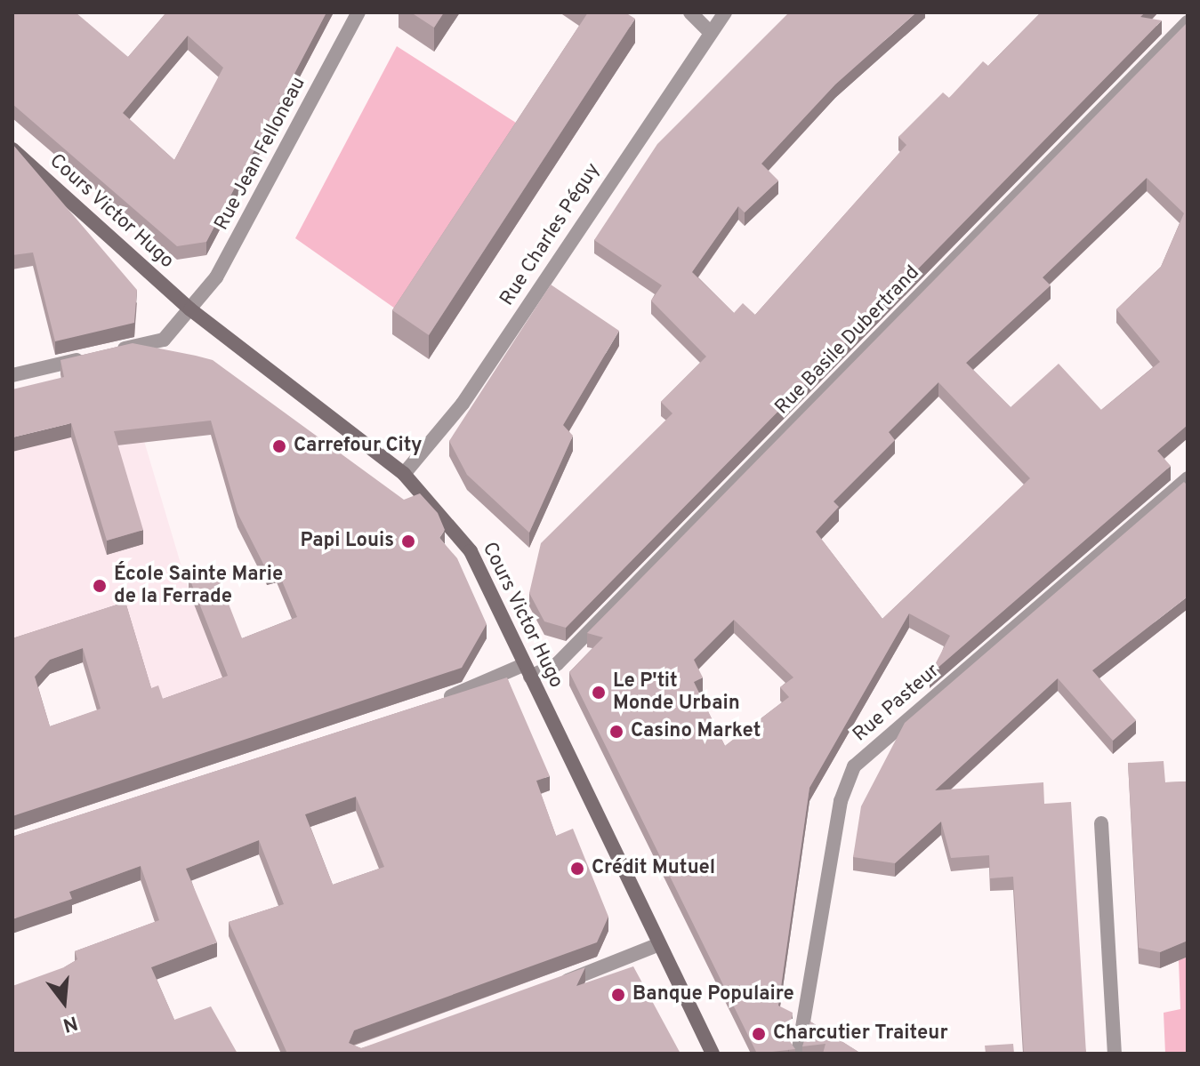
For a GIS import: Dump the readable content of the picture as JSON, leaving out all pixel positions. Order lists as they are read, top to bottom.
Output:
{
  "streets": {
    "street": [
      "Rue Jean Felloneau",
      "Cours Victor Hugo",
      "Rue Charles Péguy",
      "Rue Basile Dubertrand",
      "Rue Pasteur"
    ]
  },
  "crossings": [
    ["Rue Jean Felloneau", "Cours Victor Hugo"],
    ["Cours Victor Hugo", "Rue Charles Péguy"],
    ["Cours Victor Hugo", "Rue Basile Dubertrand"]
  ],
  "places": [
    "Carrefour City",
    "Papi Louis",
    "École Sainte Marie de la Ferrade",
    "Le P'tit Monde Urbain",
    "Casino Market",
    "Crédit Mutuel",
    "Banque Populaire",
    "Charcutier Traiteur"
  ],
  "north": "bottom"
}
